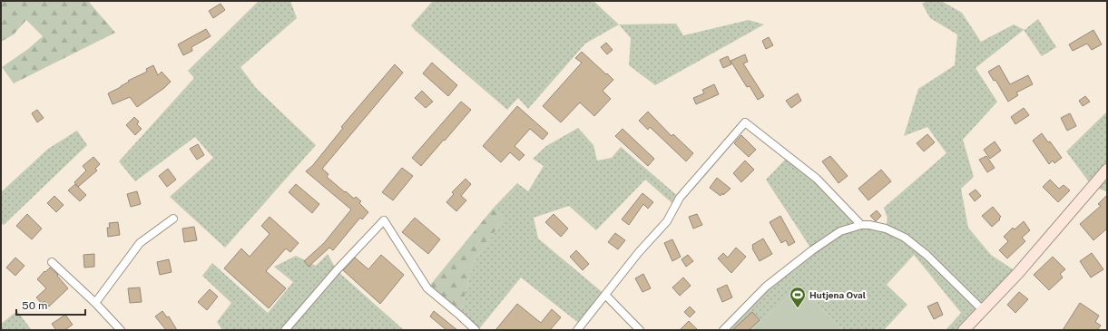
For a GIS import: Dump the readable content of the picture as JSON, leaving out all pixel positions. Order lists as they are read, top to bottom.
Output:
{
  "places": {
    "sports": ["Hutjena Oval"]
  },
  "scale_bar": "50 m"
}
